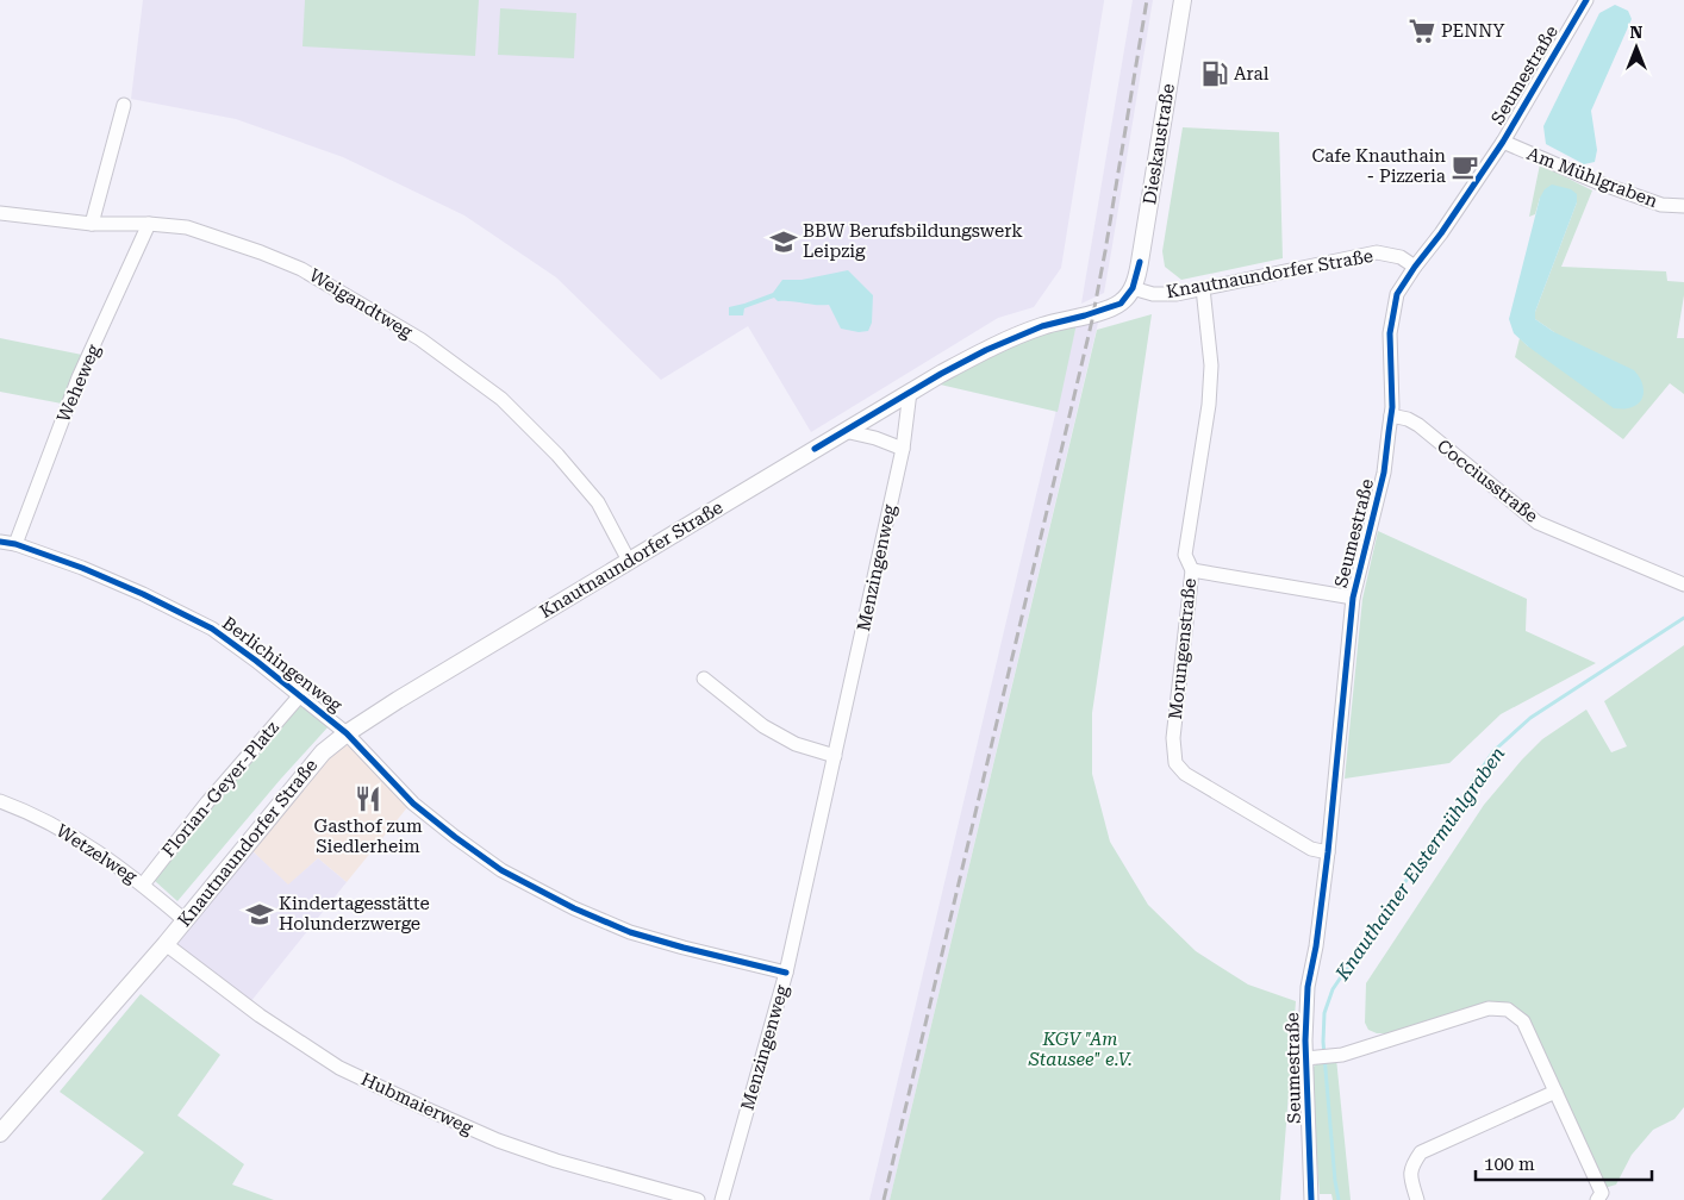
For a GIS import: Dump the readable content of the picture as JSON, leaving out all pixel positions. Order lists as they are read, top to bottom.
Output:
{
  "streets": {
    "main road": ["Dieskaustraße", "Knautnaundorfer Straße"],
    "street": [
      "Seumestraße",
      "Am Mühlgraben",
      "Weigandtweg",
      "Weheweg",
      "Cocciusstraße",
      "Menzingenweg",
      "Morungenstraße",
      "Berlichingenweg",
      "Florian-Geyer-Platz",
      "Wetzelweg",
      "Hubmaierweg"
    ]
  },
  "crossings": [
    ["Seumestraße", "Am Mühlgraben"],
    ["Seumestraße", "Knautnaundorfer Straße"],
    ["Seumestraße", "Cocciusstraße"],
    ["Seumestraße", "Morungenstraße"],
    ["Dieskaustraße", "Knautnaundorfer Straße"],
    ["Knautnaundorfer Straße", "Weigandtweg"],
    ["Knautnaundorfer Straße", "Menzingenweg"],
    ["Knautnaundorfer Straße", "Morungenstraße"],
    ["Knautnaundorfer Straße", "Berlichingenweg"],
    ["Knautnaundorfer Straße", "Wetzelweg"],
    ["Knautnaundorfer Straße", "Hubmaierweg"],
    ["Weigandtweg", "Weheweg"],
    ["Weheweg", "Berlichingenweg"],
    ["Menzingenweg", "Berlichingenweg"],
    ["Berlichingenweg", "Florian-Geyer-Platz"],
    ["Florian-Geyer-Platz", "Wetzelweg"]
  ],
  "water": ["Knauthainer Elstermühlgraben"],
  "parks": ["KGV \"Am Stausee\" e.V."],
  "places": {
    "supermarket": ["PENNY"],
    "fuel station": ["Aral"],
    "cafe": ["Cafe Knauthain - Pizzeria"],
    "school or university": ["BBW Berufsbildungswerk Leipzig", "Kindertagesstätte Holunderzwerge"],
    "restaurant": ["Gasthof zum Siedlerheim"]
  },
  "scale_bar": "100 m",
  "north": "top"
}
